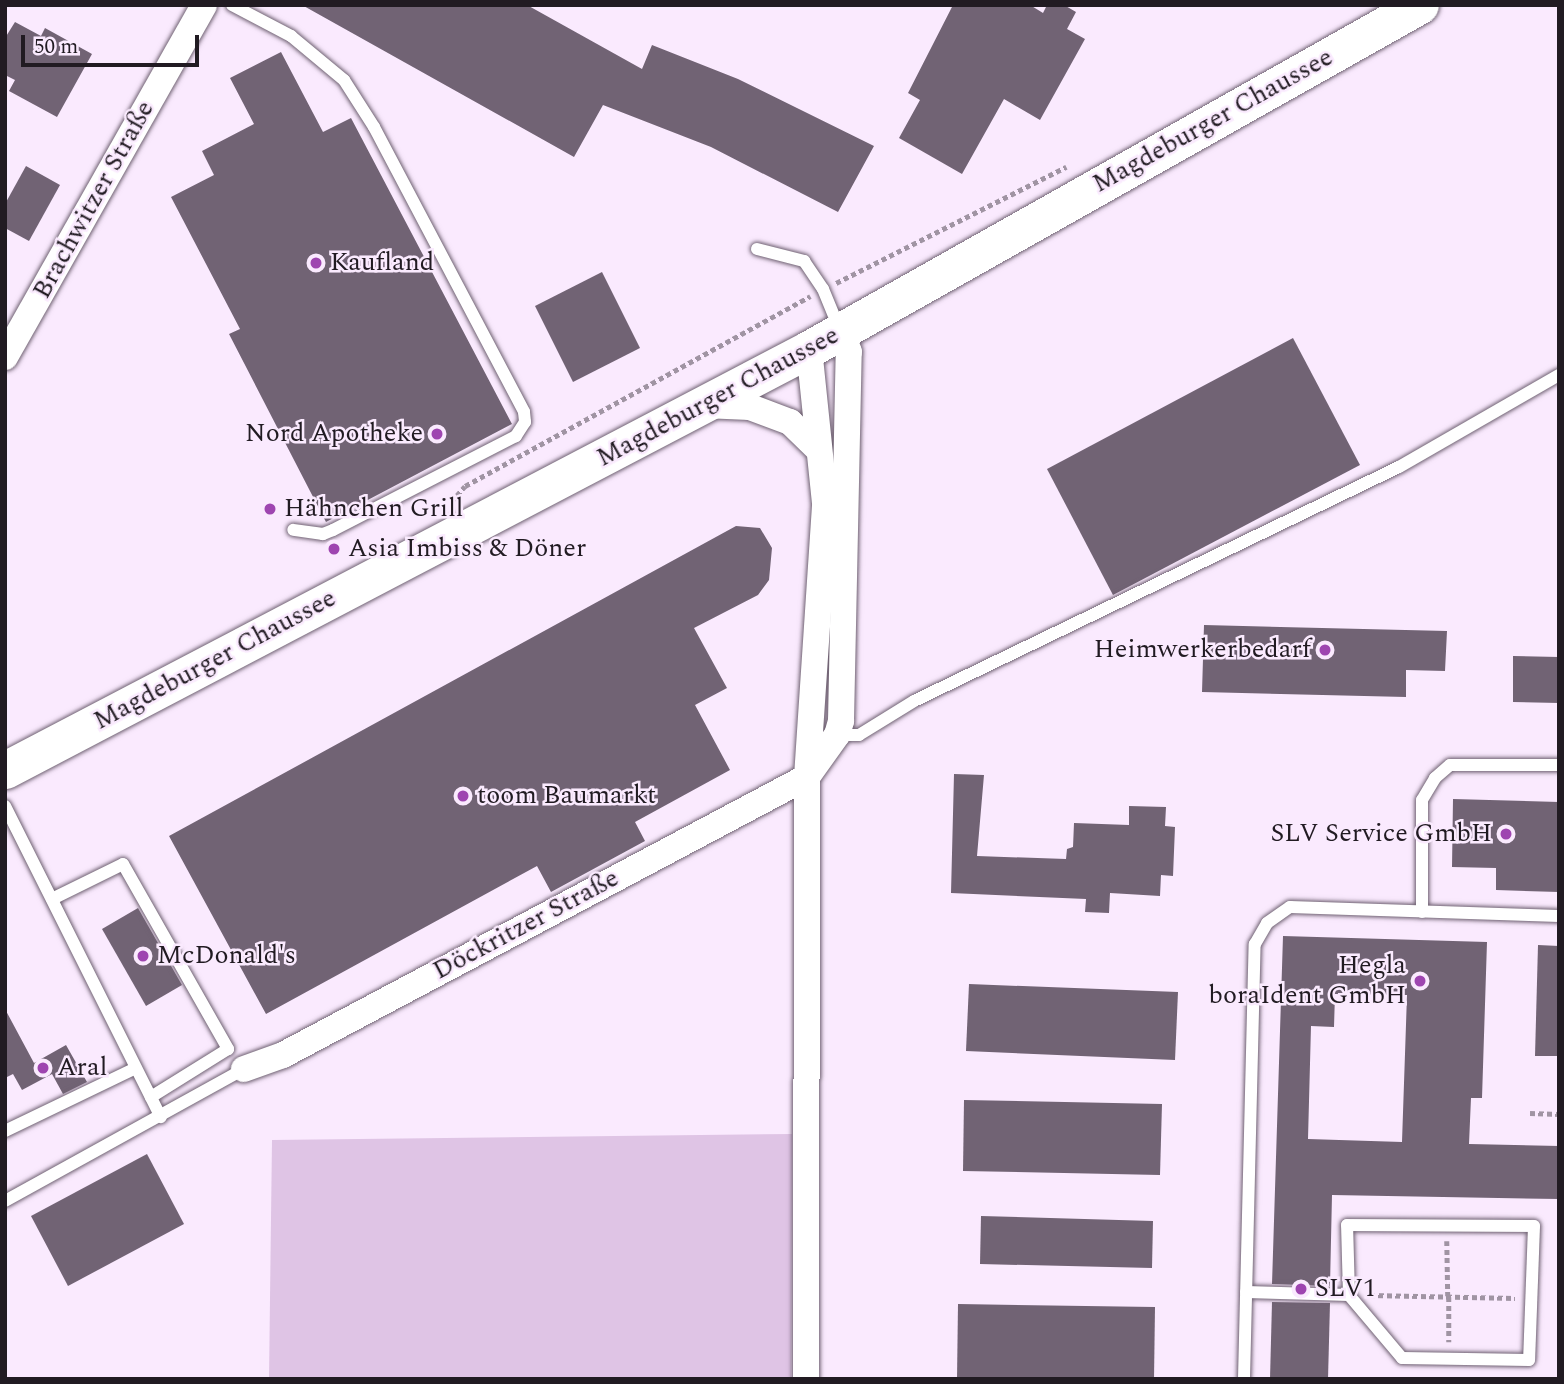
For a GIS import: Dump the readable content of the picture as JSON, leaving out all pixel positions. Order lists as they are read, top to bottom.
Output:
{
  "streets": {
    "main road": ["Magdeburger Chaussee"],
    "street": ["Brachwitzer Straße", "Döckritzer Straße"]
  },
  "places": [
    "Kaufland",
    "Nord Apotheke",
    "Hähnchen Grill",
    "Asia Imbiss & Döner",
    "Heimwerkerbedarf",
    "toom Baumarkt",
    "SLV Service GmbH",
    "McDonald's",
    "Hegla boraIdent GmbH",
    "Aral",
    "SLV1"
  ],
  "scale_bar": "50 m"
}
